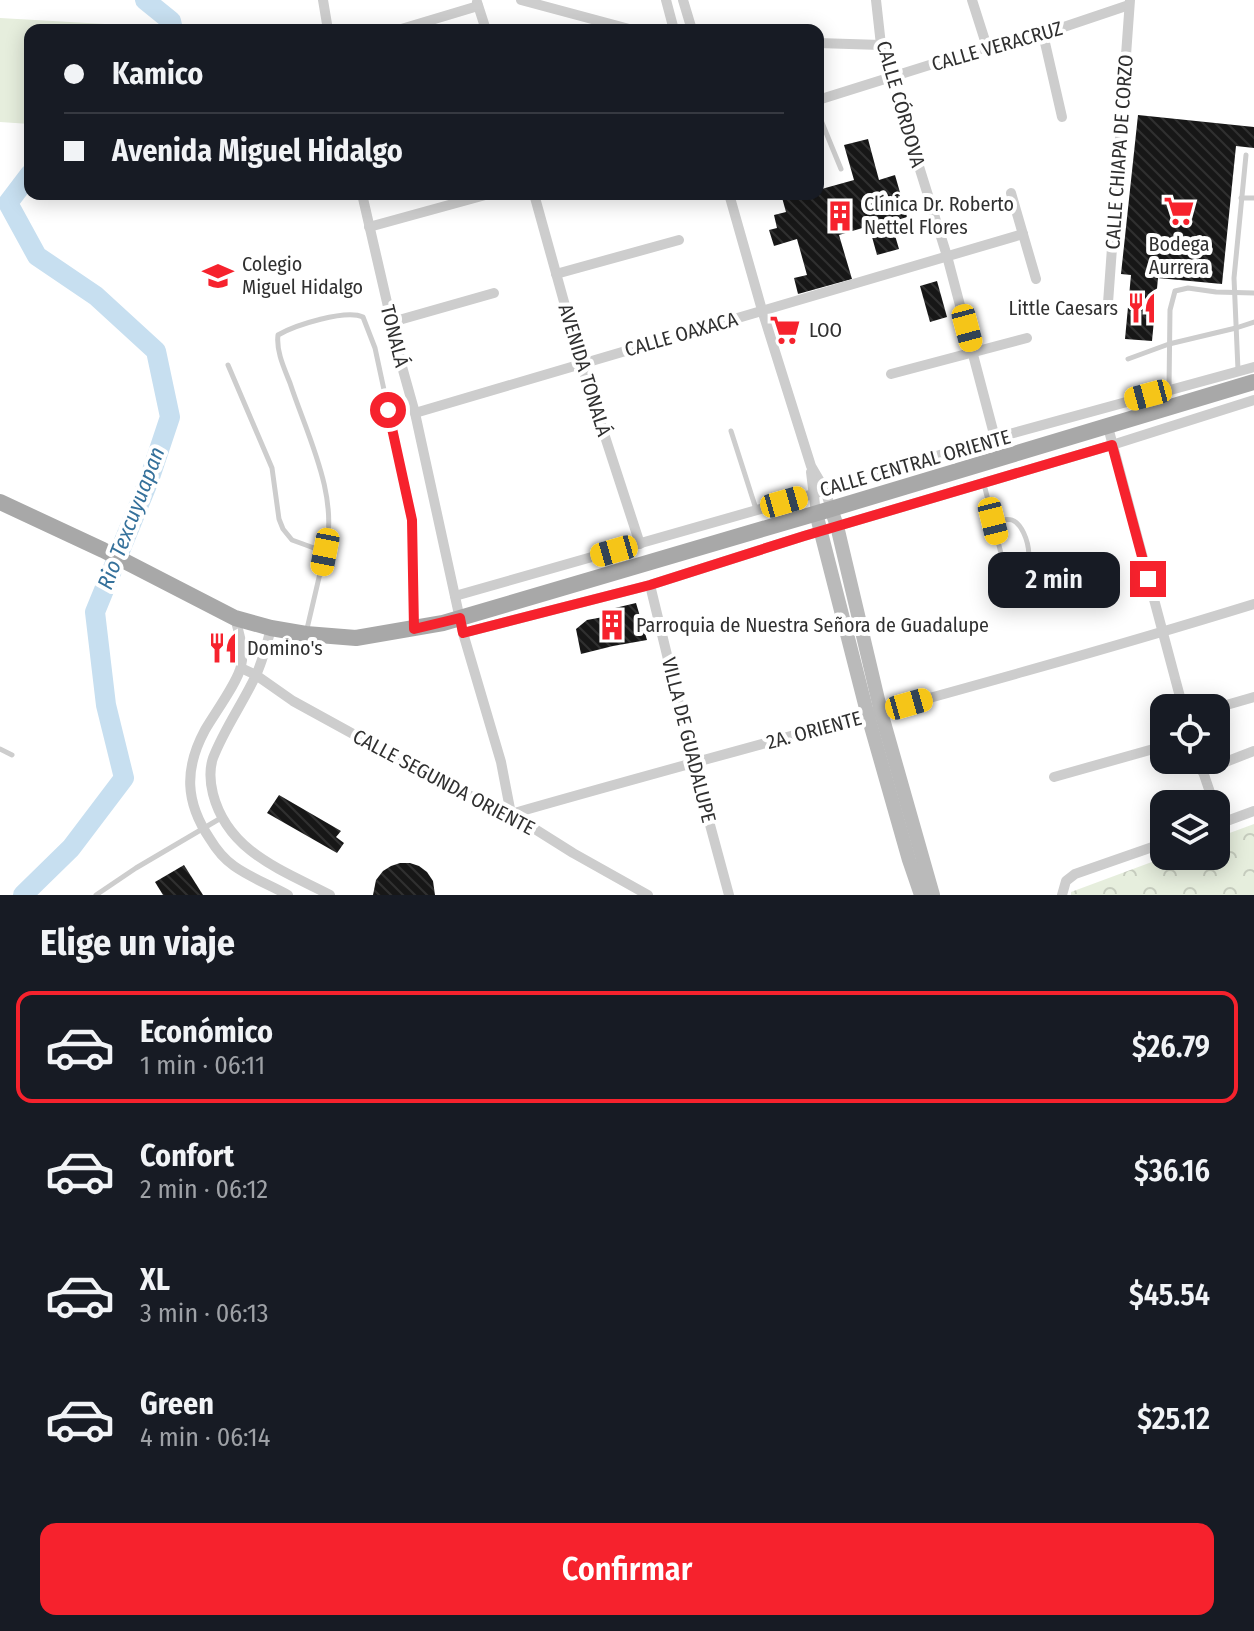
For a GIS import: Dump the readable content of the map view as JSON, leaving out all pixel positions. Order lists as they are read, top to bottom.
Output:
{
  "streets": {
    "main road": ["CALLE CENTRAL ORIENTE"],
    "street": [
      "CALLE VERACRUZ",
      "CALLE CÓRDOVA",
      "CALLE CHIAPA DE CORZO",
      "CALLE OAXACA",
      "TONALÁ",
      "AVENIDA TONALÁ",
      "2A. ORIENTE",
      "VILLA DE GUADALUPE",
      "CALLE SEGUNDA ORIENTE"
    ]
  },
  "crossings": [
    ["CALLE VERACRUZ", "CALLE CÓRDOVA"],
    ["CALLE VERACRUZ", "CALLE CHIAPA DE CORZO"],
    ["CALLE CÓRDOVA", "CALLE OAXACA"],
    ["CALLE OAXACA", "TONALÁ"],
    ["CALLE OAXACA", "AVENIDA TONALÁ"],
    ["TONALÁ", "CALLE CENTRAL ORIENTE"],
    ["TONALÁ", "2A. ORIENTE"],
    ["TONALÁ", "CALLE SEGUNDA ORIENTE"],
    ["2A. ORIENTE", "VILLA DE GUADALUPE"],
    ["2A. ORIENTE", "CALLE SEGUNDA ORIENTE"]
  ],
  "water": ["Rio Texcuyuapan"],
  "places": {
    "supermarket": ["Bodega Aurrera", "LOO"],
    "building": ["Clínica Dr. Roberto Nettel Flores", "Parroquia de Nuestra Señora de Guadalupe"],
    "school or university": ["Colegio Miguel Hidalgo"],
    "restaurant": ["Little Caesars", "Domino's"]
  },
  "page": {
    "banner": ["Kamico", "Avenida Miguel Hidalgo"],
    "bubble": "2 min",
    "heading": "Elige un viaje",
    "list": [
      {
        "name": "Económico",
        "note": "1 min · 06:11",
        "value": "$26.79"
      },
      {
        "name": "Confort",
        "note": "2 min · 06:12",
        "value": "$36.16"
      },
      {
        "name": "XL",
        "note": "3 min · 06:13",
        "value": "$45.54"
      },
      {
        "name": "Green",
        "note": "4 min · 06:14",
        "value": "$25.12"
      }
    ],
    "buttons": "Confirmar"
  }
}
